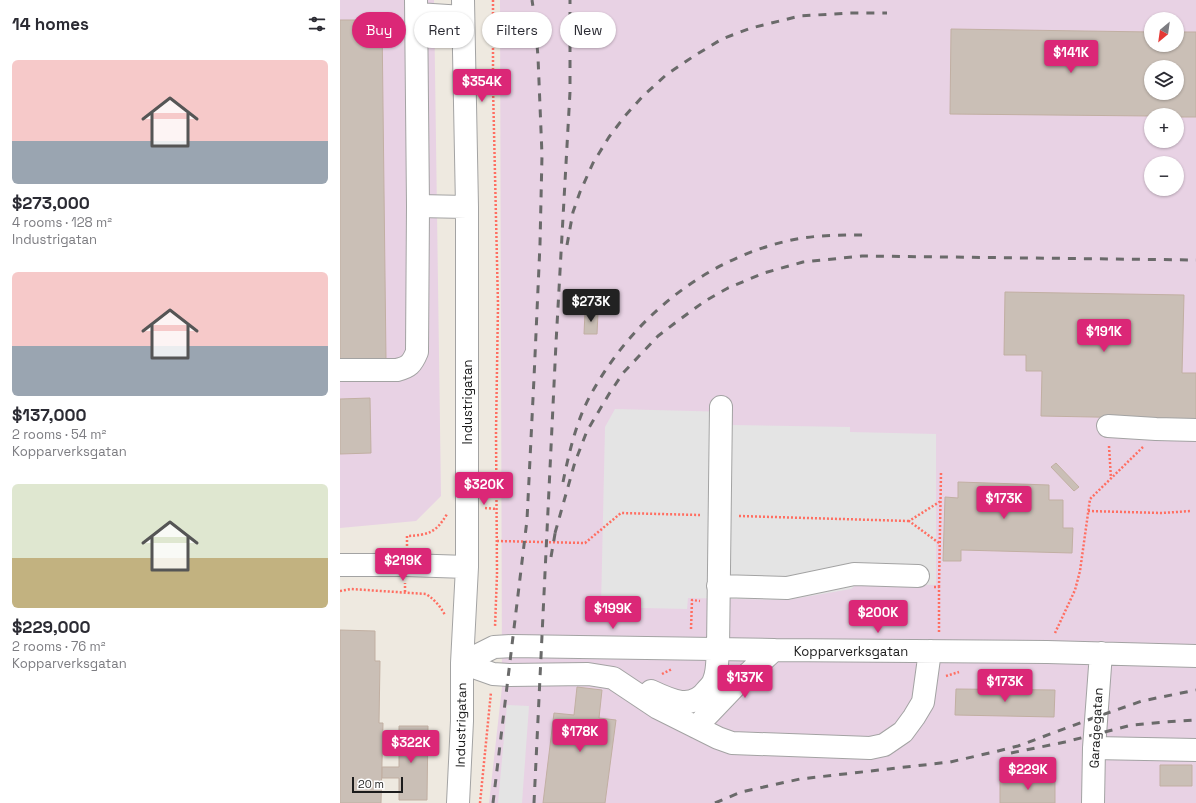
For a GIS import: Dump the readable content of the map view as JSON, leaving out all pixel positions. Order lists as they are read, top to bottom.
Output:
{
  "streets": {
    "street": ["Industrigatan", "Kopparverksgatan", "Garagegatan"]
  },
  "crossings": [
    ["Industrigatan", "Kopparverksgatan"],
    ["Kopparverksgatan", "Garagegatan"]
  ],
  "scale_bar": "20 m",
  "north": "bottom left",
  "page": {
    "heading": "14 homes",
    "map_buttons": ["+", "−"],
    "chip": [
      "Buy",
      "Rent",
      "Filters",
      "New"
    ],
    "price": [
      "$141K",
      "$354K",
      "$273K",
      "$191K",
      "$320K",
      "$173K",
      "$219K",
      "$199K",
      "$200K",
      "$137K",
      "$173K",
      "$178K",
      "$322K",
      "$229K"
    ],
    "list": [
      {
        "name": "$273,000",
        "note": "4 rooms · 128 m² · Industrigatan"
      },
      {
        "name": "$137,000",
        "note": "2 rooms · 54 m² · Kopparverksgatan"
      },
      {
        "name": "$229,000",
        "note": "2 rooms · 76 m² · Kopparverksgatan"
      }
    ],
    "scale": "20 m"
  }
}
